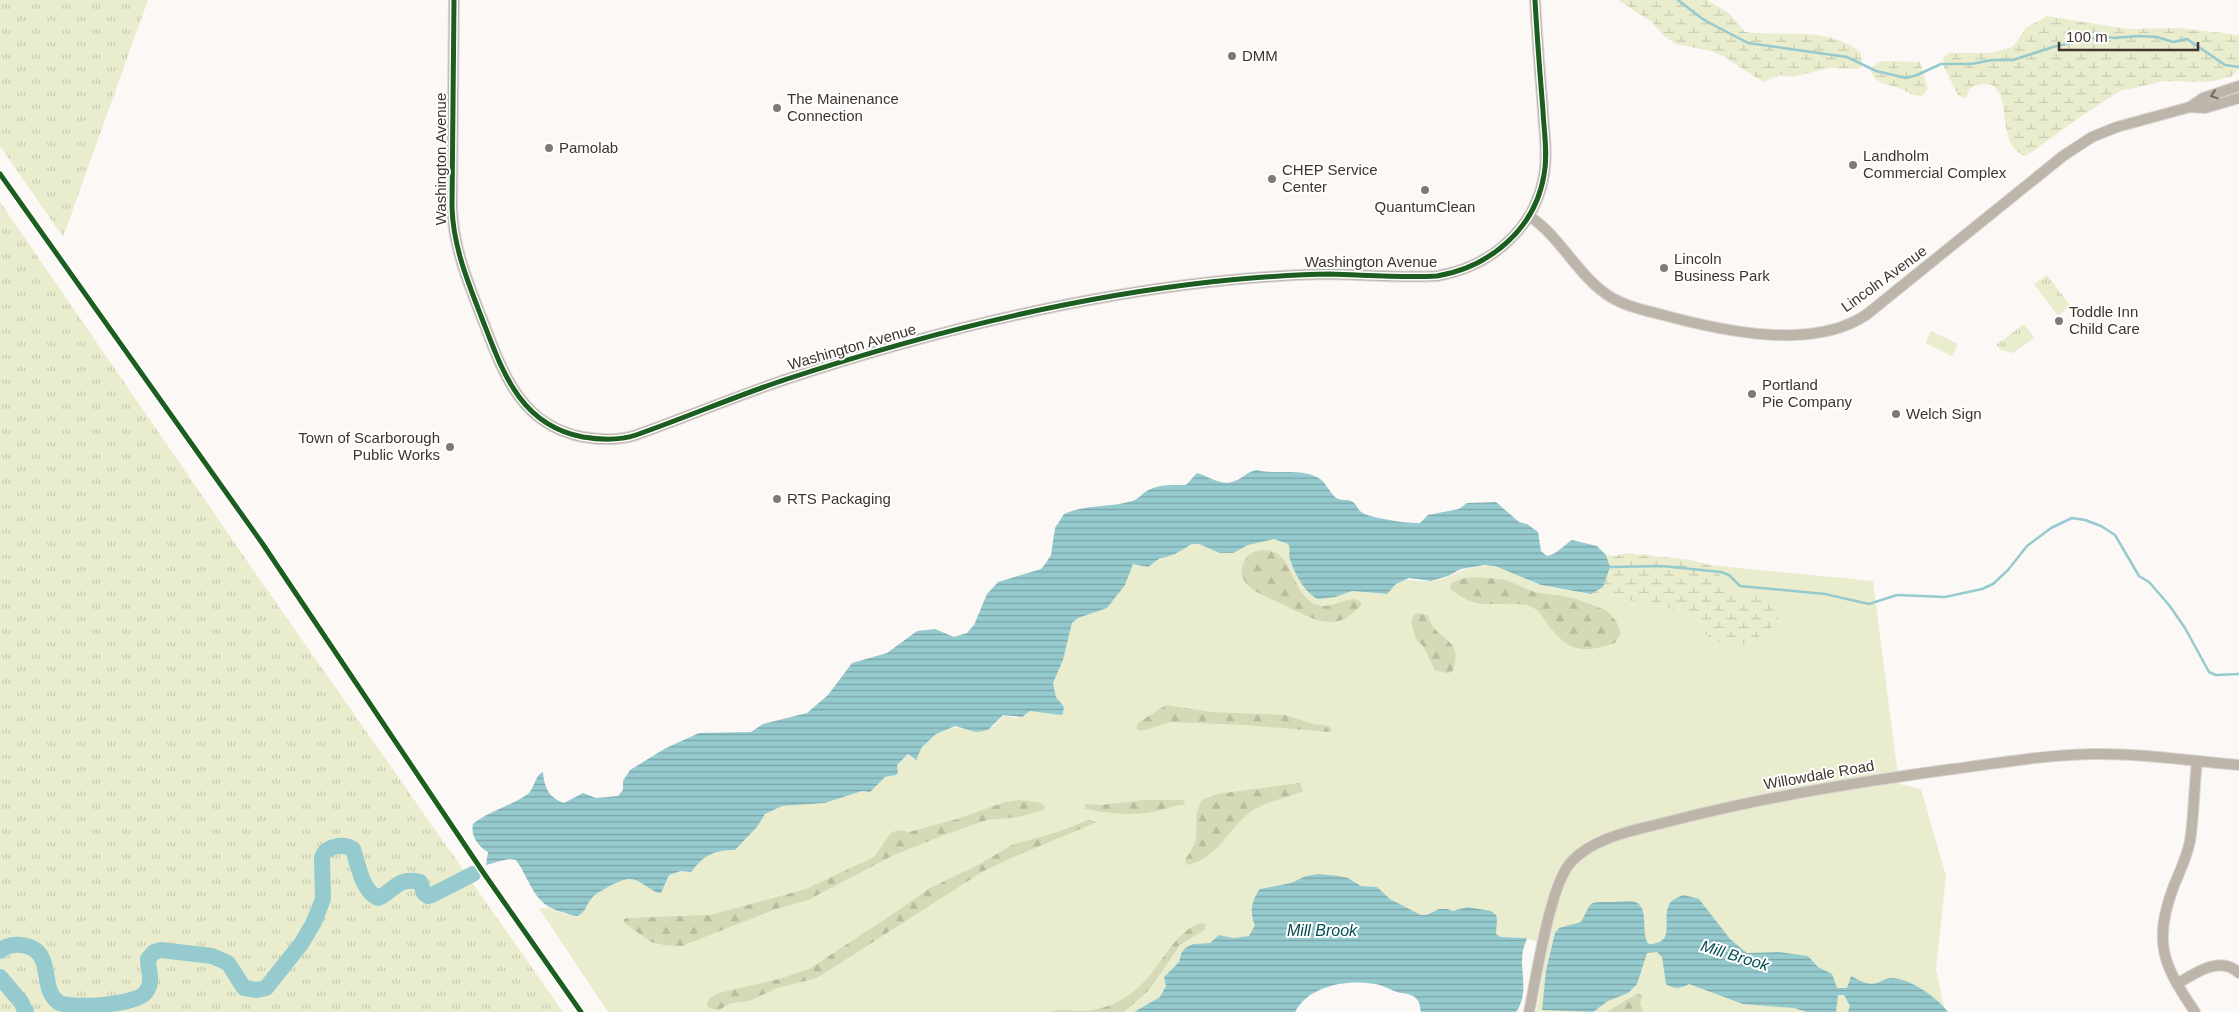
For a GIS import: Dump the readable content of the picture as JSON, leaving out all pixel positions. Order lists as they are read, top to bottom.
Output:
{
  "streets": {
    "street": ["Washington Avenue", "Lincoln Avenue", "Willowdale Road"]
  },
  "crossings": [
    ["Washington Avenue", "Lincoln Avenue"]
  ],
  "water": ["Mill Brook"],
  "places": [
    "DMM",
    "The Mainenance Connection",
    "Pamolab",
    "Landholm Commercial Complex",
    "CHEP Service Center",
    "QuantumClean",
    "Lincoln Business Park",
    "Toddle Inn Child Care",
    "Portland Pie Company",
    "Welch Sign",
    "Town of Scarborough Public Works",
    "RTS Packaging"
  ],
  "scale_bar": "100 m"
}
